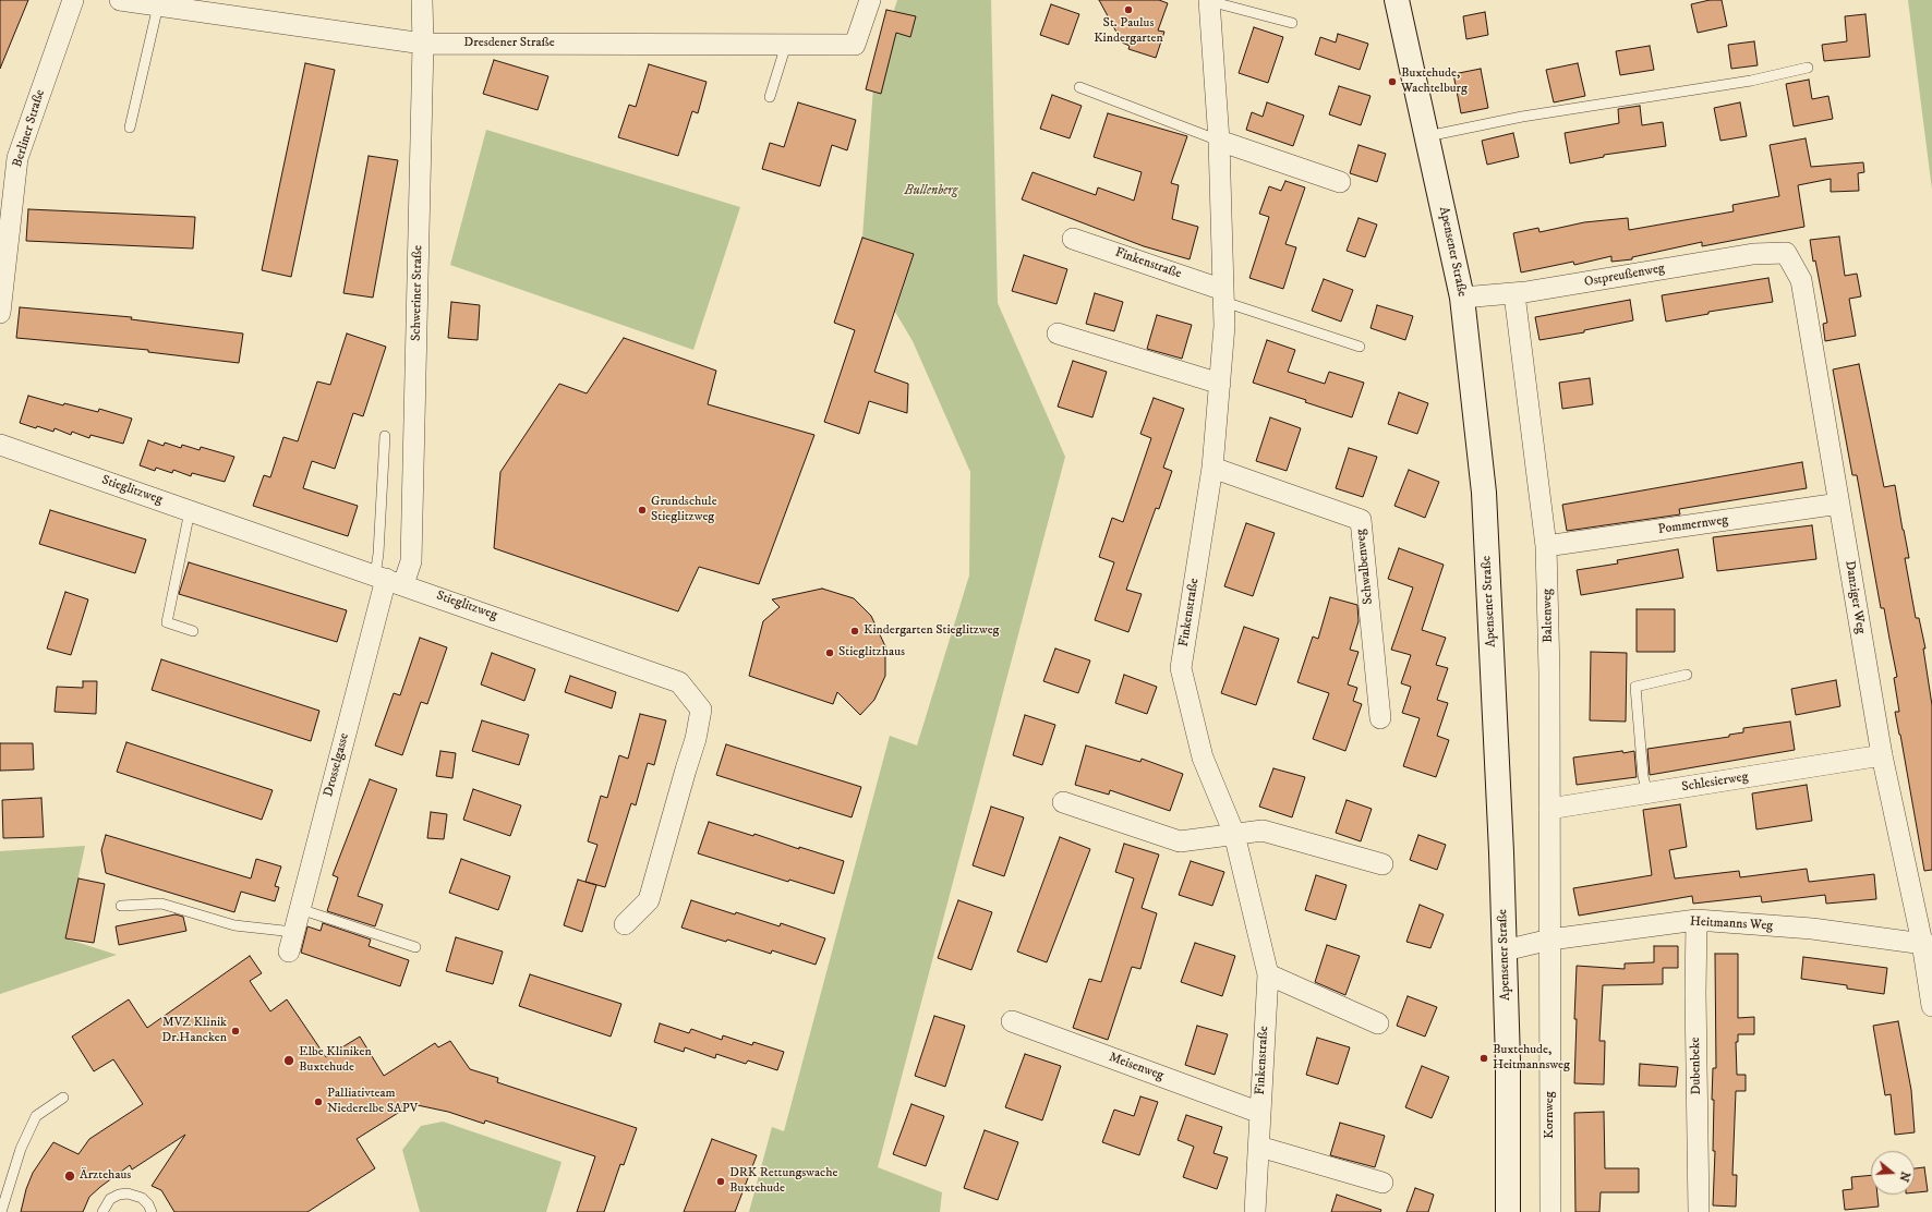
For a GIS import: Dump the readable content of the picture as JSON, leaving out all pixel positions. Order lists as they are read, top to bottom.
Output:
{
  "streets": {
    "main road": ["Apensener Straße"],
    "street": [
      "Dresdener Straße",
      "Berliner Straße",
      "Finkenstraße",
      "Ostpreußenweg",
      "Schweriner Straße",
      "Stieglitzweg",
      "Pommernweg",
      "Schwalbenweg",
      "Danziger Weg",
      "Baltenweg",
      "Drosselgasse",
      "Schlesierweg",
      "Heitmanns Weg",
      "Dubenbeke",
      "Meisenweg",
      "Kornweg"
    ]
  },
  "crossings": [
    ["Dresdener Straße", "Schweriner Straße"],
    ["Apensener Straße", "Ostpreußenweg"],
    ["Apensener Straße", "Heitmanns Weg"],
    ["Finkenstraße", "Schwalbenweg"],
    ["Finkenstraße", "Meisenweg"],
    ["Ostpreußenweg", "Danziger Weg"],
    ["Ostpreußenweg", "Baltenweg"],
    ["Schweriner Straße", "Stieglitzweg"],
    ["Schweriner Straße", "Drosselgasse"],
    ["Stieglitzweg", "Drosselgasse"],
    ["Pommernweg", "Danziger Weg"],
    ["Pommernweg", "Baltenweg"],
    ["Danziger Weg", "Schlesierweg"],
    ["Danziger Weg", "Heitmanns Weg"],
    ["Baltenweg", "Schlesierweg"],
    ["Baltenweg", "Heitmanns Weg"],
    ["Baltenweg", "Kornweg"],
    ["Heitmanns Weg", "Dubenbeke"],
    ["Heitmanns Weg", "Kornweg"]
  ],
  "parks": ["Bullenberg"],
  "places": [
    "St. Paulus Kindergarten",
    "Buxtehude, Wachtelburg",
    "Grundschule Stieglitzweg",
    "Kindergarten Stieglitzweg",
    "Stieglitzhaus",
    "MVZ Klinik Dr.Hancken",
    "Buxtehude, Heitmannsweg",
    "Elbe Kliniken Buxtehude",
    "Palliativteam Niederelbe SAPV",
    "Ärztehaus",
    "DRK Rettungswache Buxtehude"
  ],
  "north": "right"
}
